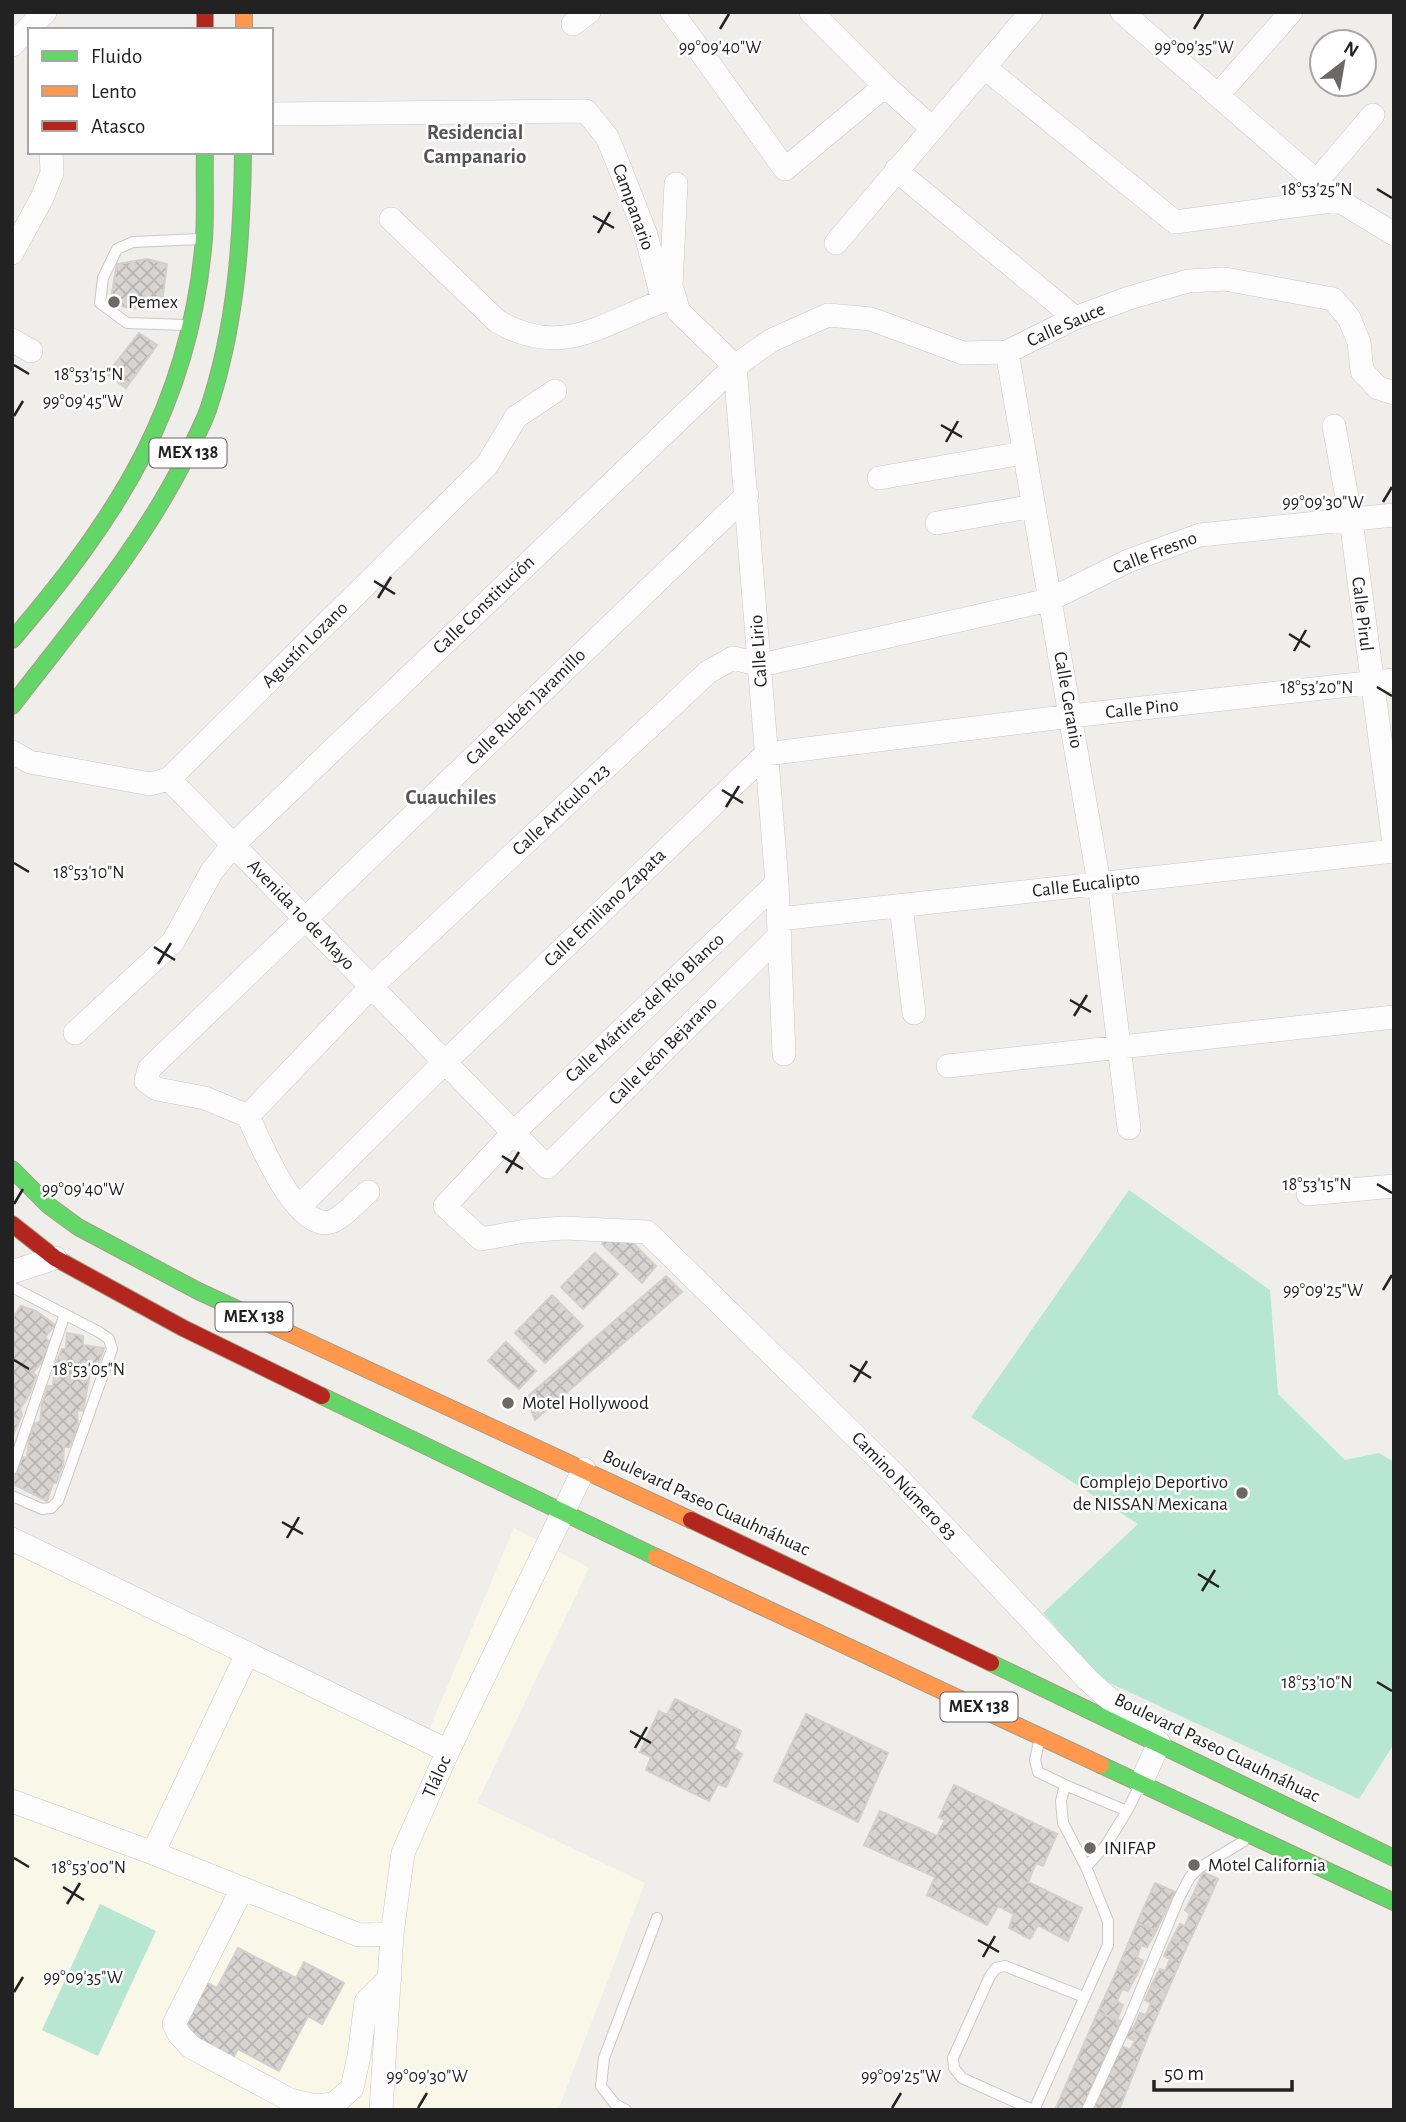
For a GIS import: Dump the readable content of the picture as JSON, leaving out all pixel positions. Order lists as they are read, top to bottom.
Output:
{
  "streets": {
    "main road": ["MEX 138", "Boulevard Paseo Cuauhnáhuac"],
    "street": [
      "Campanario",
      "Calle Sauce",
      "Calle Fresno",
      "Calle Constitución",
      "Calle Pirul",
      "Agustín Lozano",
      "Calle Lirio",
      "Calle Geranio",
      "Calle Rubén Jaramillo",
      "Calle Pino",
      "Calle Artículo 123",
      "Calle Eucalipto",
      "Calle Emiliano Zapata",
      "Avenida 10 de Mayo",
      "Calle Mártires del Río Blanco",
      "Calle León Bejarano",
      "Camino Número 83",
      "Tláloc"
    ]
  },
  "crossings": [
    ["Calle Sauce", "Calle Constitución"],
    ["Calle Sauce", "Calle Lirio"],
    ["Calle Sauce", "Calle Geranio"],
    ["MEX 138", "Tláloc"],
    ["Calle Fresno", "Calle Pirul"],
    ["Calle Fresno", "Calle Lirio"],
    ["Calle Fresno", "Calle Geranio"],
    ["Calle Fresno", "Calle Artículo 123"],
    ["Calle Constitución", "Calle Lirio"],
    ["Calle Constitución", "Avenida 10 de Mayo"],
    ["Calle Pirul", "Calle Pino"],
    ["Agustín Lozano", "Avenida 10 de Mayo"],
    ["Calle Lirio", "Calle Rubén Jaramillo"],
    ["Calle Lirio", "Calle Pino"],
    ["Calle Lirio", "Calle Artículo 123"],
    ["Calle Lirio", "Calle Eucalipto"],
    ["Calle Lirio", "Calle Emiliano Zapata"],
    ["Calle Lirio", "Calle Mártires del Río Blanco"],
    ["Calle Lirio", "Calle León Bejarano"],
    ["Calle Geranio", "Calle Pino"],
    ["Calle Geranio", "Calle Eucalipto"],
    ["Calle Rubén Jaramillo", "Calle Artículo 123"],
    ["Calle Rubén Jaramillo", "Avenida 10 de Mayo"],
    ["Calle Pino", "Calle Emiliano Zapata"],
    ["Calle Artículo 123", "Avenida 10 de Mayo"],
    ["Calle Eucalipto", "Calle León Bejarano"],
    ["Calle Emiliano Zapata", "Avenida 10 de Mayo"],
    ["Avenida 10 de Mayo", "Calle Mártires del Río Blanco"],
    ["Avenida 10 de Mayo", "Calle León Bejarano"],
    ["Calle Mártires del Río Blanco", "Camino Número 83"],
    ["Camino Número 83", "Boulevard Paseo Cuauhnáhuac"],
    ["Boulevard Paseo Cuauhnáhuac", "Tláloc"]
  ],
  "districts": ["Residencial Campanario", "Cuauchiles"],
  "places": [
    "Pemex",
    "Motel Hollywood",
    "Complejo Deportivo de NISSAN Mexicana",
    "INIFAP",
    "Motel California"
  ],
  "legend": ["Fluido", "Lento", "Atasco"],
  "scale_bar": "50 m",
  "north": "top right",
  "coordinates": [
    "99°09'35\"W",
    "99°09'40\"W",
    "18°53'25\"N",
    "18°53'15\"N",
    "99°09'45\"W",
    "99°09'30\"W",
    "18°53'20\"N",
    "18°53'10\"N",
    "99°09'25\"W",
    "18°53'05\"N",
    "18°53'00\"N"
  ]
}
